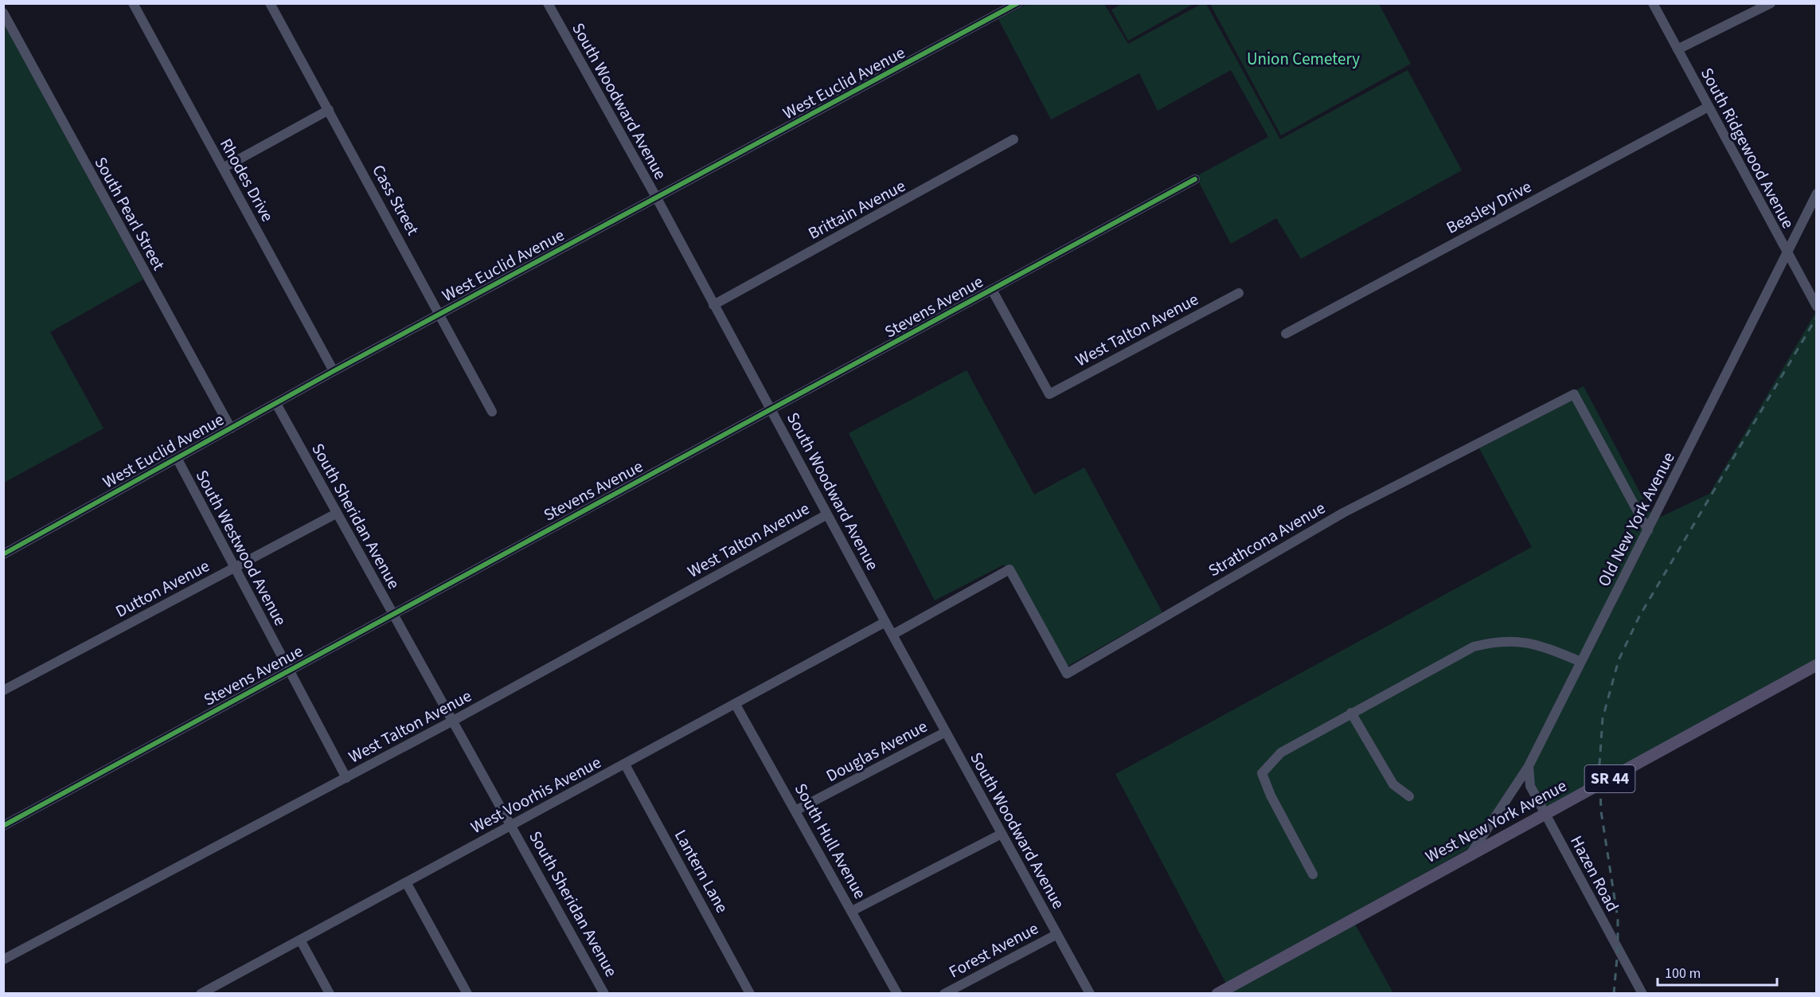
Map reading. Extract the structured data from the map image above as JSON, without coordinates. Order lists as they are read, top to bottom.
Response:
{
  "streets": {
    "main road": ["SR 44", "West New York Avenue"],
    "street": [
      "West Euclid Avenue",
      "South Woodward Avenue",
      "South Ridgewood Avenue",
      "Rhodes Drive",
      "Cass Street",
      "Beasley Drive",
      "Brittain Avenue",
      "South Pearl Street",
      "Stevens Avenue",
      "West Talton Avenue",
      "South Sheridan Avenue",
      "Old New York Avenue",
      "Strathcona Avenue",
      "South Westwood Avenue",
      "Dutton Avenue",
      "Douglas Avenue",
      "West Voorhis Avenue",
      "South Hull Avenue",
      "Lantern Lane",
      "Hazen Road",
      "Forest Avenue"
    ]
  },
  "crossings": [
    ["West Euclid Avenue", "South Woodward Avenue"],
    ["West Euclid Avenue", "Rhodes Drive"],
    ["West Euclid Avenue", "Cass Street"],
    ["West Euclid Avenue", "South Pearl Street"],
    ["West Euclid Avenue", "South Sheridan Avenue"],
    ["West Euclid Avenue", "South Westwood Avenue"],
    ["South Woodward Avenue", "Brittain Avenue"],
    ["South Woodward Avenue", "Stevens Avenue"],
    ["South Woodward Avenue", "West Talton Avenue"],
    ["South Woodward Avenue", "Strathcona Avenue"],
    ["South Woodward Avenue", "Douglas Avenue"],
    ["South Woodward Avenue", "West Voorhis Avenue"],
    ["South Woodward Avenue", "Forest Avenue"],
    ["South Ridgewood Avenue", "Beasley Drive"],
    ["South Ridgewood Avenue", "Old New York Avenue"],
    ["Stevens Avenue", "West Talton Avenue"],
    ["Stevens Avenue", "South Sheridan Avenue"],
    ["Stevens Avenue", "South Westwood Avenue"],
    ["West Talton Avenue", "South Sheridan Avenue"],
    ["West Talton Avenue", "South Westwood Avenue"],
    ["South Sheridan Avenue", "Dutton Avenue"],
    ["South Sheridan Avenue", "West Voorhis Avenue"],
    ["Old New York Avenue", "Strathcona Avenue"],
    ["Old New York Avenue", "West New York Avenue"],
    ["Old New York Avenue", "Hazen Road"],
    ["South Westwood Avenue", "Dutton Avenue"],
    ["Douglas Avenue", "South Hull Avenue"],
    ["West Voorhis Avenue", "South Hull Avenue"],
    ["West Voorhis Avenue", "Lantern Lane"],
    ["West New York Avenue", "Hazen Road"]
  ],
  "parks": ["Union Cemetery"],
  "scale_bar": "100 m"
}
